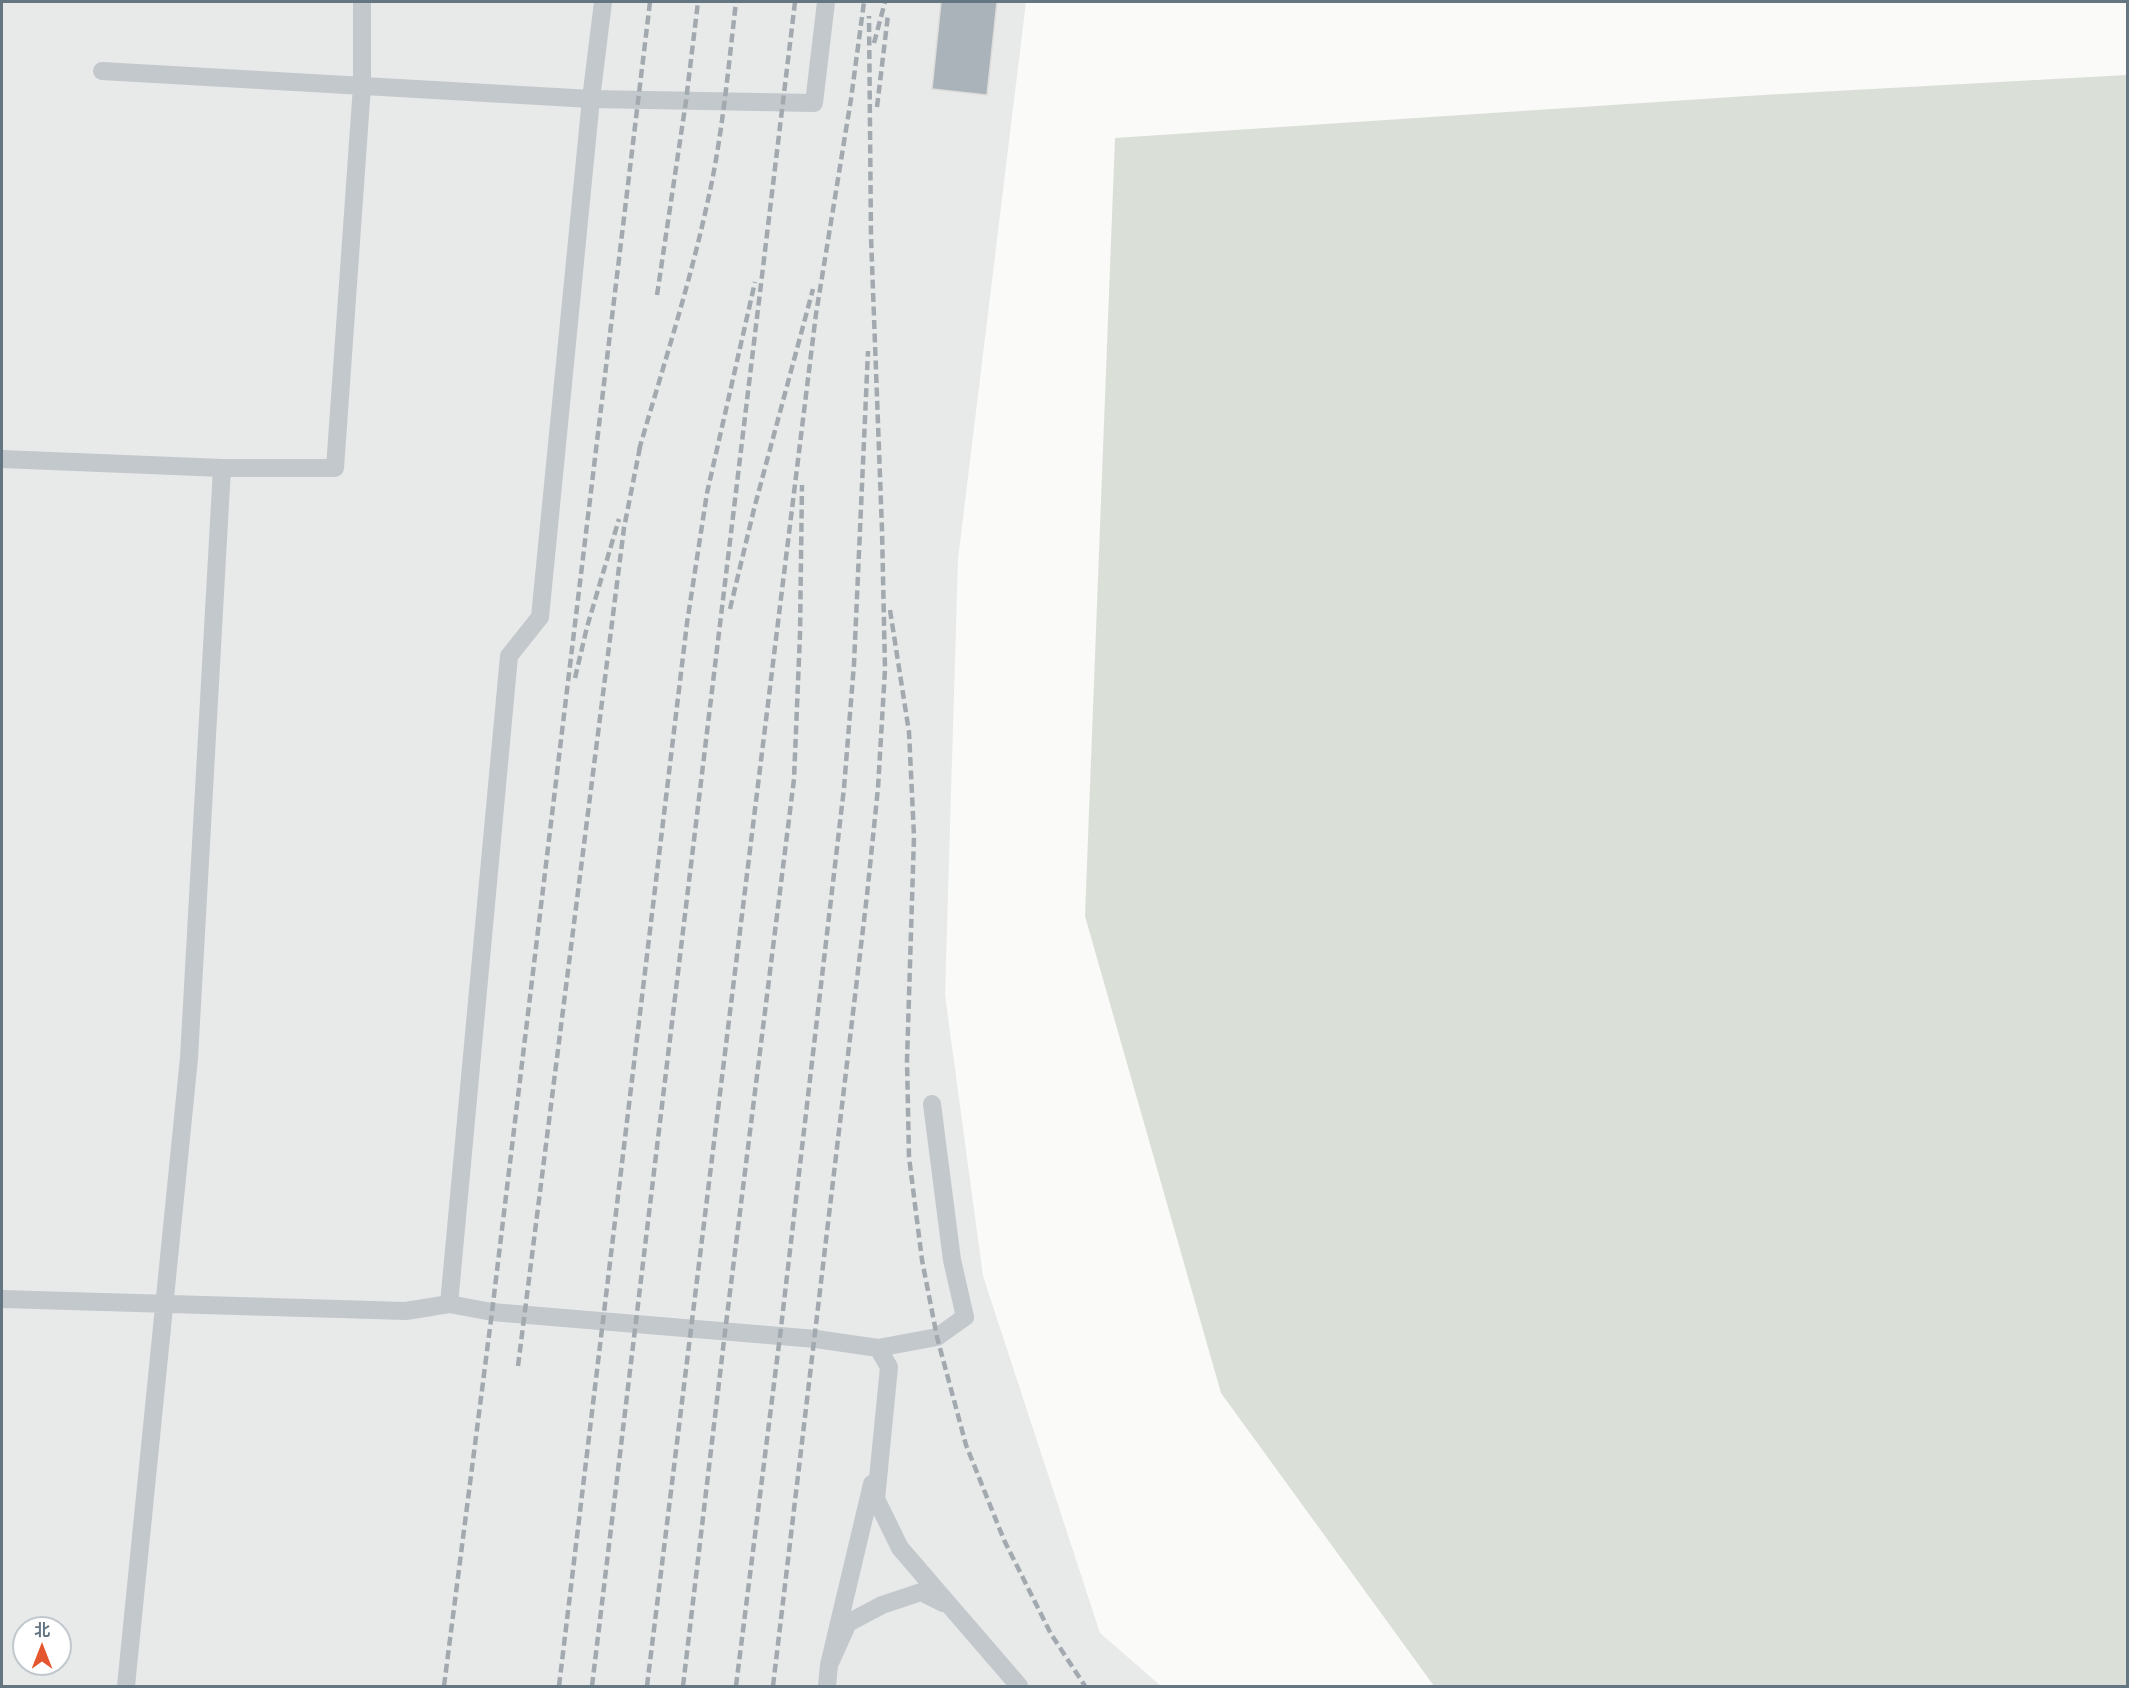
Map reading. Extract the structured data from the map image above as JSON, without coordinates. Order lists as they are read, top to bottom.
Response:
{
  "north": "top"
}
